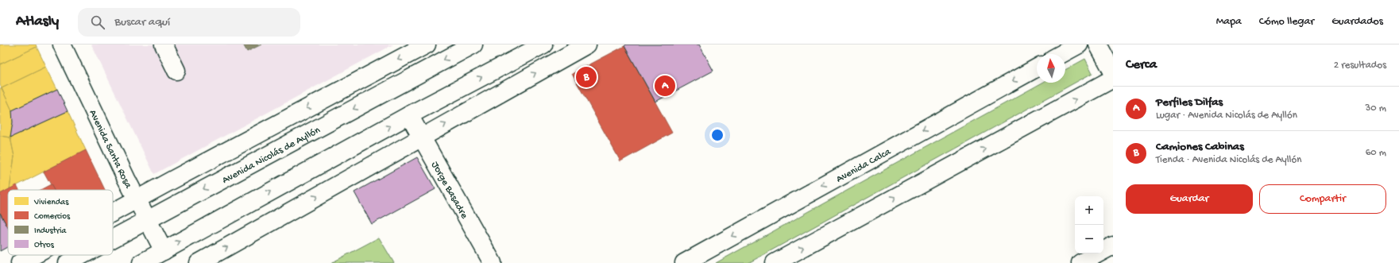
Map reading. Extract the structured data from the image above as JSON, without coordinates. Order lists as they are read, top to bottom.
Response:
{
  "streets": {
    "main road": [
      "Avenida Santa Rosa",
      "Avenida Nicolás de Ayllón",
      "Avenida Calca",
      "Jorge Basadre"
    ]
  },
  "crossings": [
    ["Avenida Santa Rosa", "Avenida Nicolás de Ayllón"]
  ],
  "legend": [
    "Viviendas",
    "Comercios",
    "Industria",
    "Otros"
  ],
  "north": "top",
  "page": {
    "header": "Atlasly",
    "search": "Buscar aquí",
    "nav": ["Mapa", "Cómo llegar", "Guardados"],
    "heading": ["Cerca", "2 resultados"],
    "pins": ["B", "A"],
    "list": [
      {
        "mark": "A",
        "name": "Perfiles Dilfas",
        "note": "Lugar · Avenida Nicolás de Ayllón",
        "value": "30 m"
      },
      {
        "mark": "B",
        "name": "Camiones Cabinas",
        "note": "Tienda · Avenida Nicolás de Ayllón",
        "value": "60 m"
      }
    ],
    "buttons": ["Guardar", "Compartir"],
    "map_buttons": ["+", "−"]
  }
}
